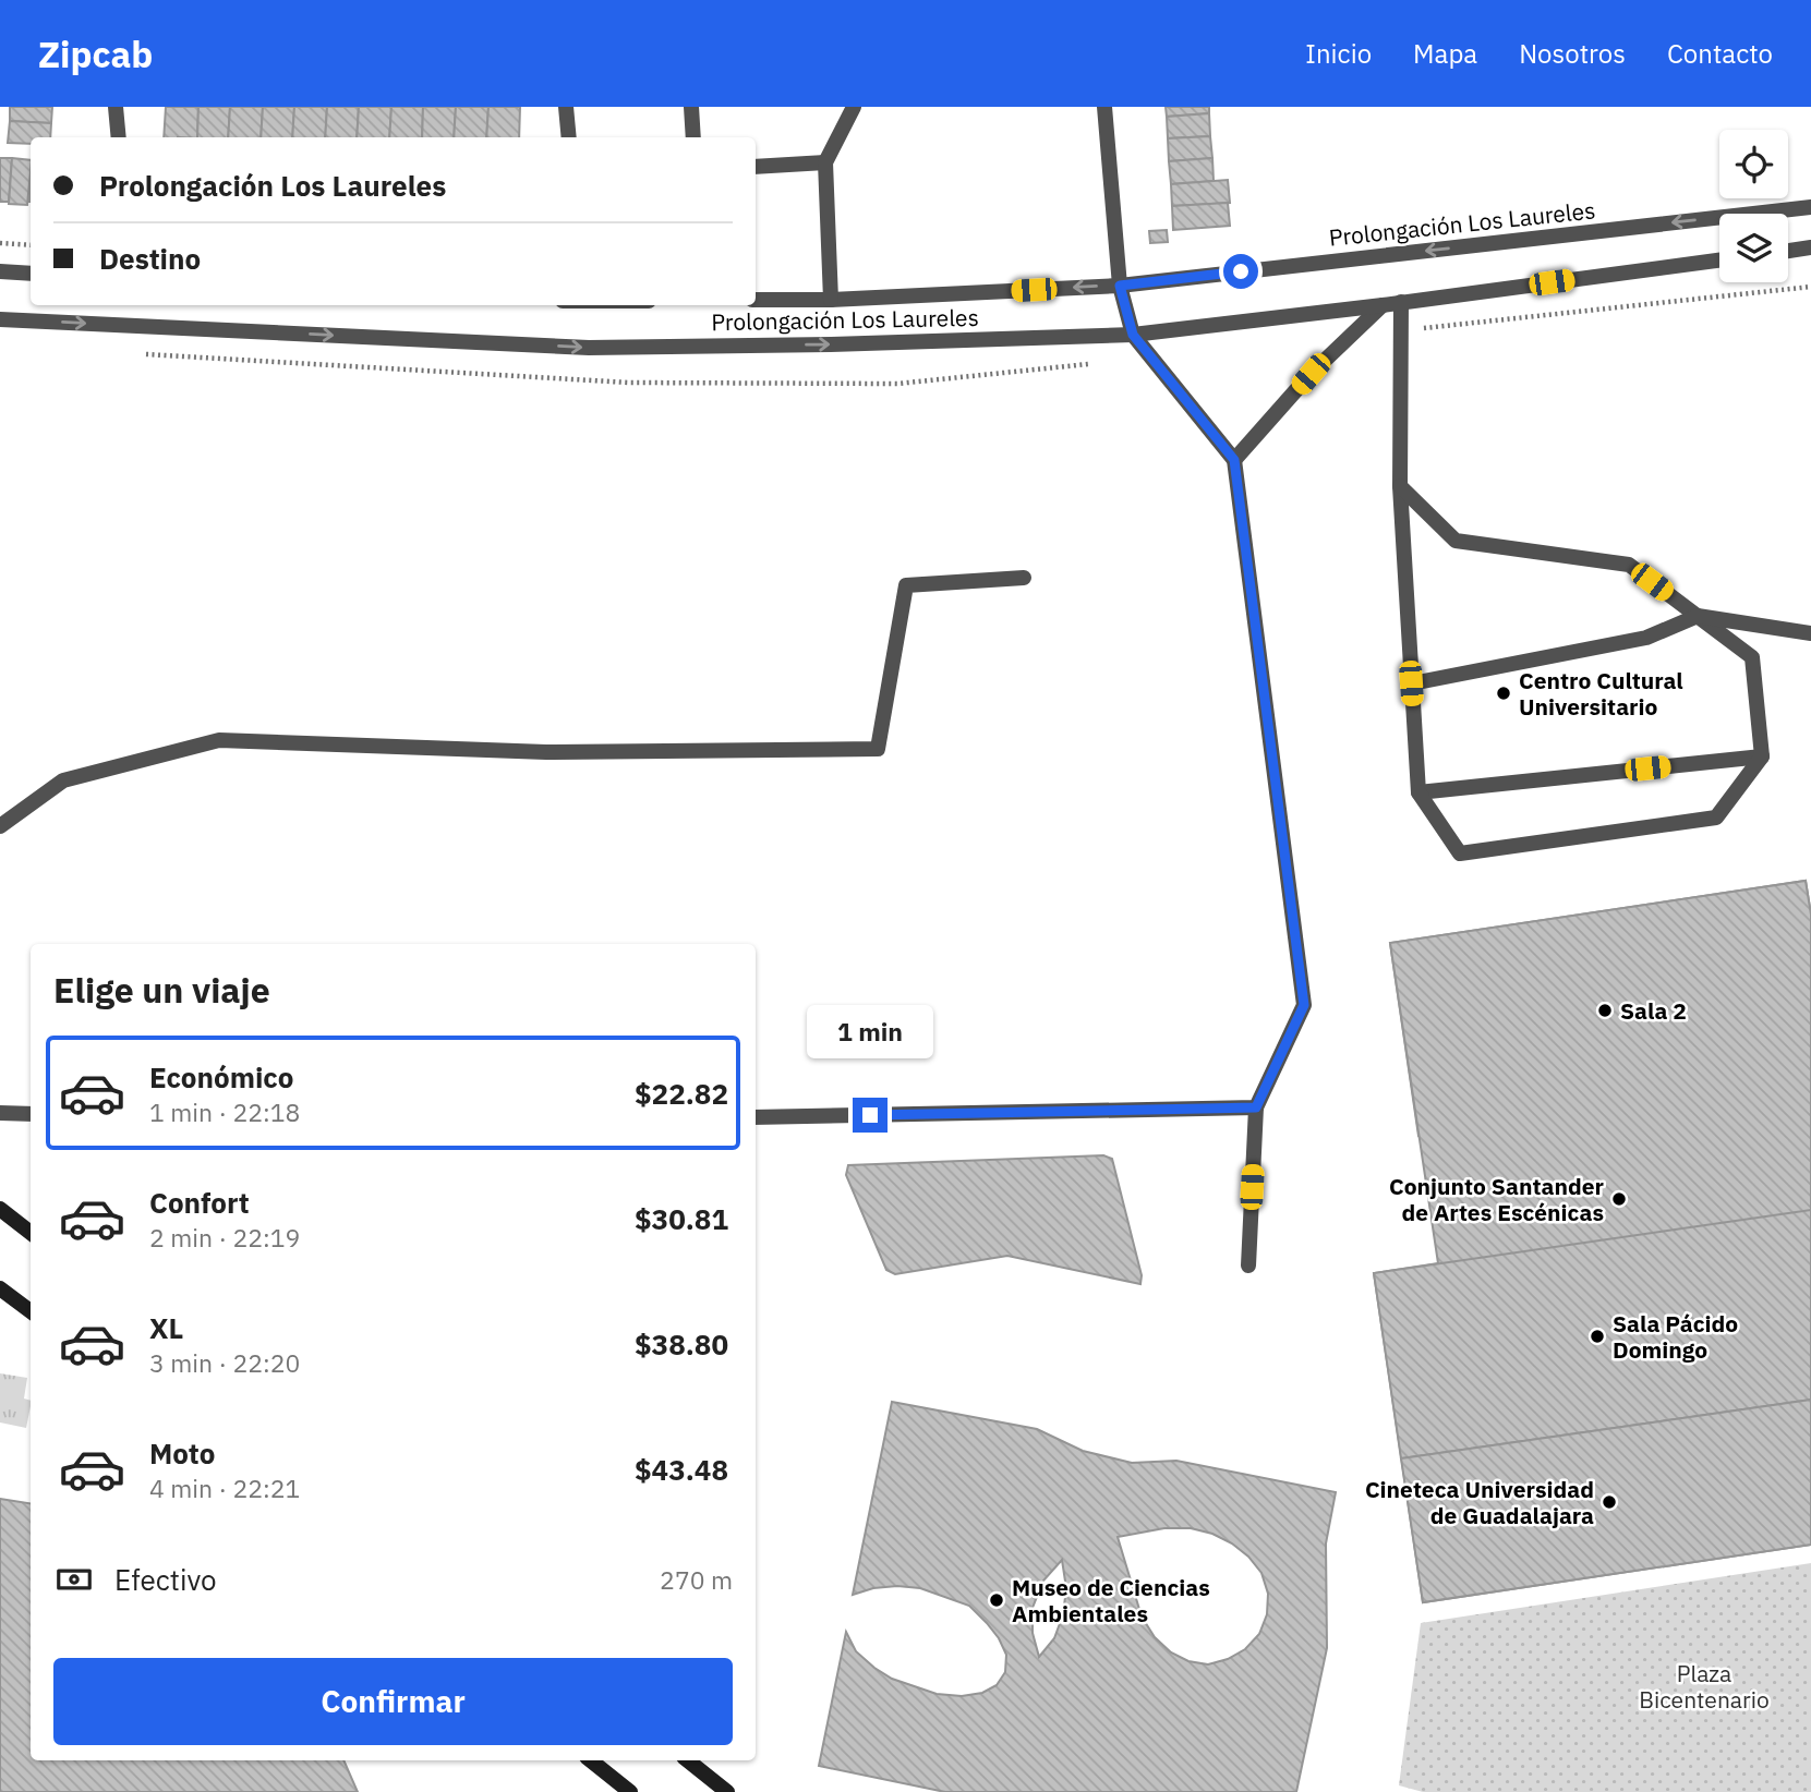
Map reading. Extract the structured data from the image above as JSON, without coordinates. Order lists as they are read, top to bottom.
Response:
{
  "streets": {
    "street": ["Prolongación Los Laureles"]
  },
  "parks": ["Plaza Bicentenario"],
  "places": [
    "Centro Cultural Universitario",
    "Sala 2",
    "Conjunto Santander de Artes Escénicas",
    "Sala Pácido Domingo",
    "Cineteca Universidad de Guadalajara",
    "Museo de Ciencias Ambientales"
  ],
  "page": {
    "header": "Zipcab",
    "nav": [
      "Inicio",
      "Mapa",
      "Nosotros",
      "Contacto"
    ],
    "banner": ["Prolongación Los Laureles", "Destino"],
    "heading": "Elige un viaje",
    "bubble": "1 min",
    "list": [
      {
        "name": "Económico",
        "note": "1 min · 22:18",
        "value": "$22.82"
      },
      {
        "name": "Confort",
        "note": "2 min · 22:19",
        "value": "$30.81"
      },
      {
        "name": "XL",
        "note": "3 min · 22:20",
        "value": "$38.80"
      },
      {
        "name": "Moto",
        "note": "4 min · 22:21",
        "value": "$43.48"
      }
    ],
    "pay": ["Efectivo", "270 m"],
    "buttons": "Confirmar"
  }
}
